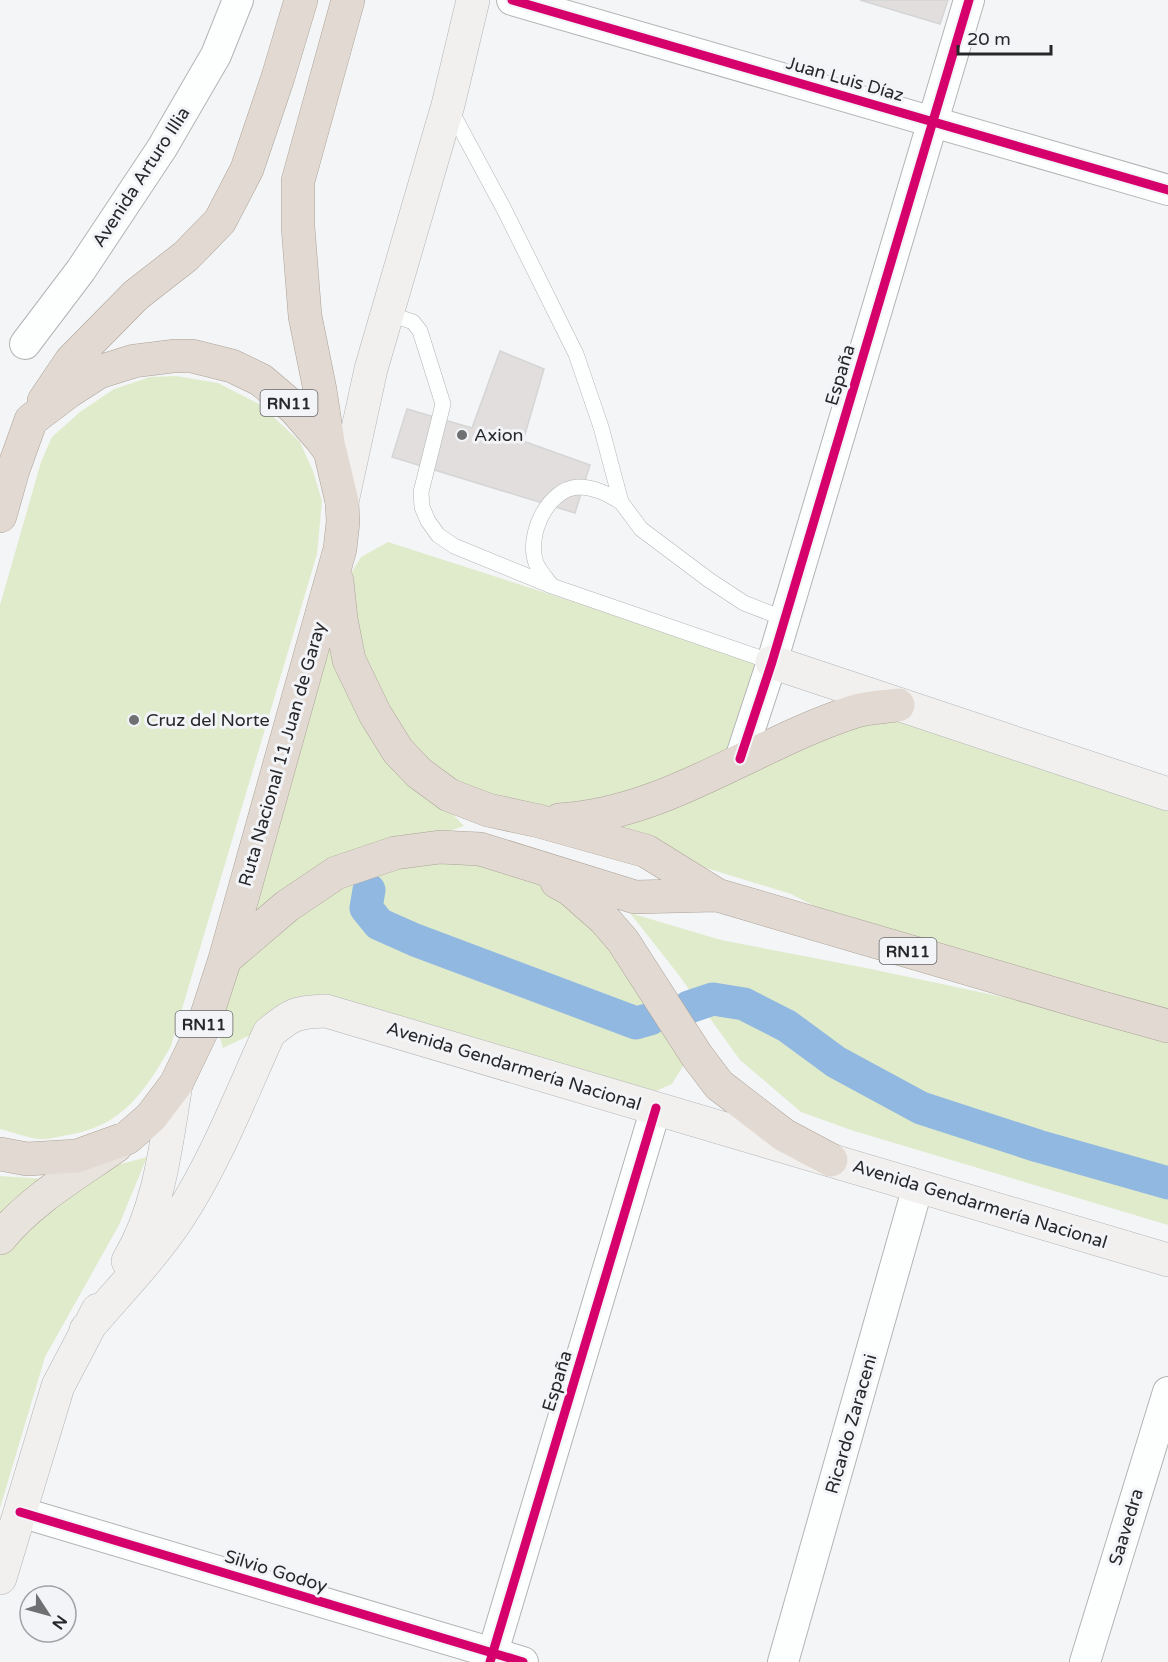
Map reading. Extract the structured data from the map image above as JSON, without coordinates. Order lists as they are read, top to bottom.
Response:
{
  "streets": {
    "highway": ["RN11", "Ruta Nacional 11 Juan de Garay"],
    "main road": ["Avenida Gendarmería Nacional"],
    "street": [
      "Juan Luis Díaz",
      "Avenida Arturo Illia",
      "España",
      "Ricardo Zaraceni",
      "Saavedra",
      "Silvio Godoy"
    ]
  },
  "crossings": [
    ["Juan Luis Díaz", "España"],
    ["España", "Avenida Gendarmería Nacional"],
    ["España", "Silvio Godoy"],
    ["Avenida Gendarmería Nacional", "Ricardo Zaraceni"]
  ],
  "places": ["Axion", "Cruz del Norte"],
  "scale_bar": "20 m",
  "north": "bottom right"
}
